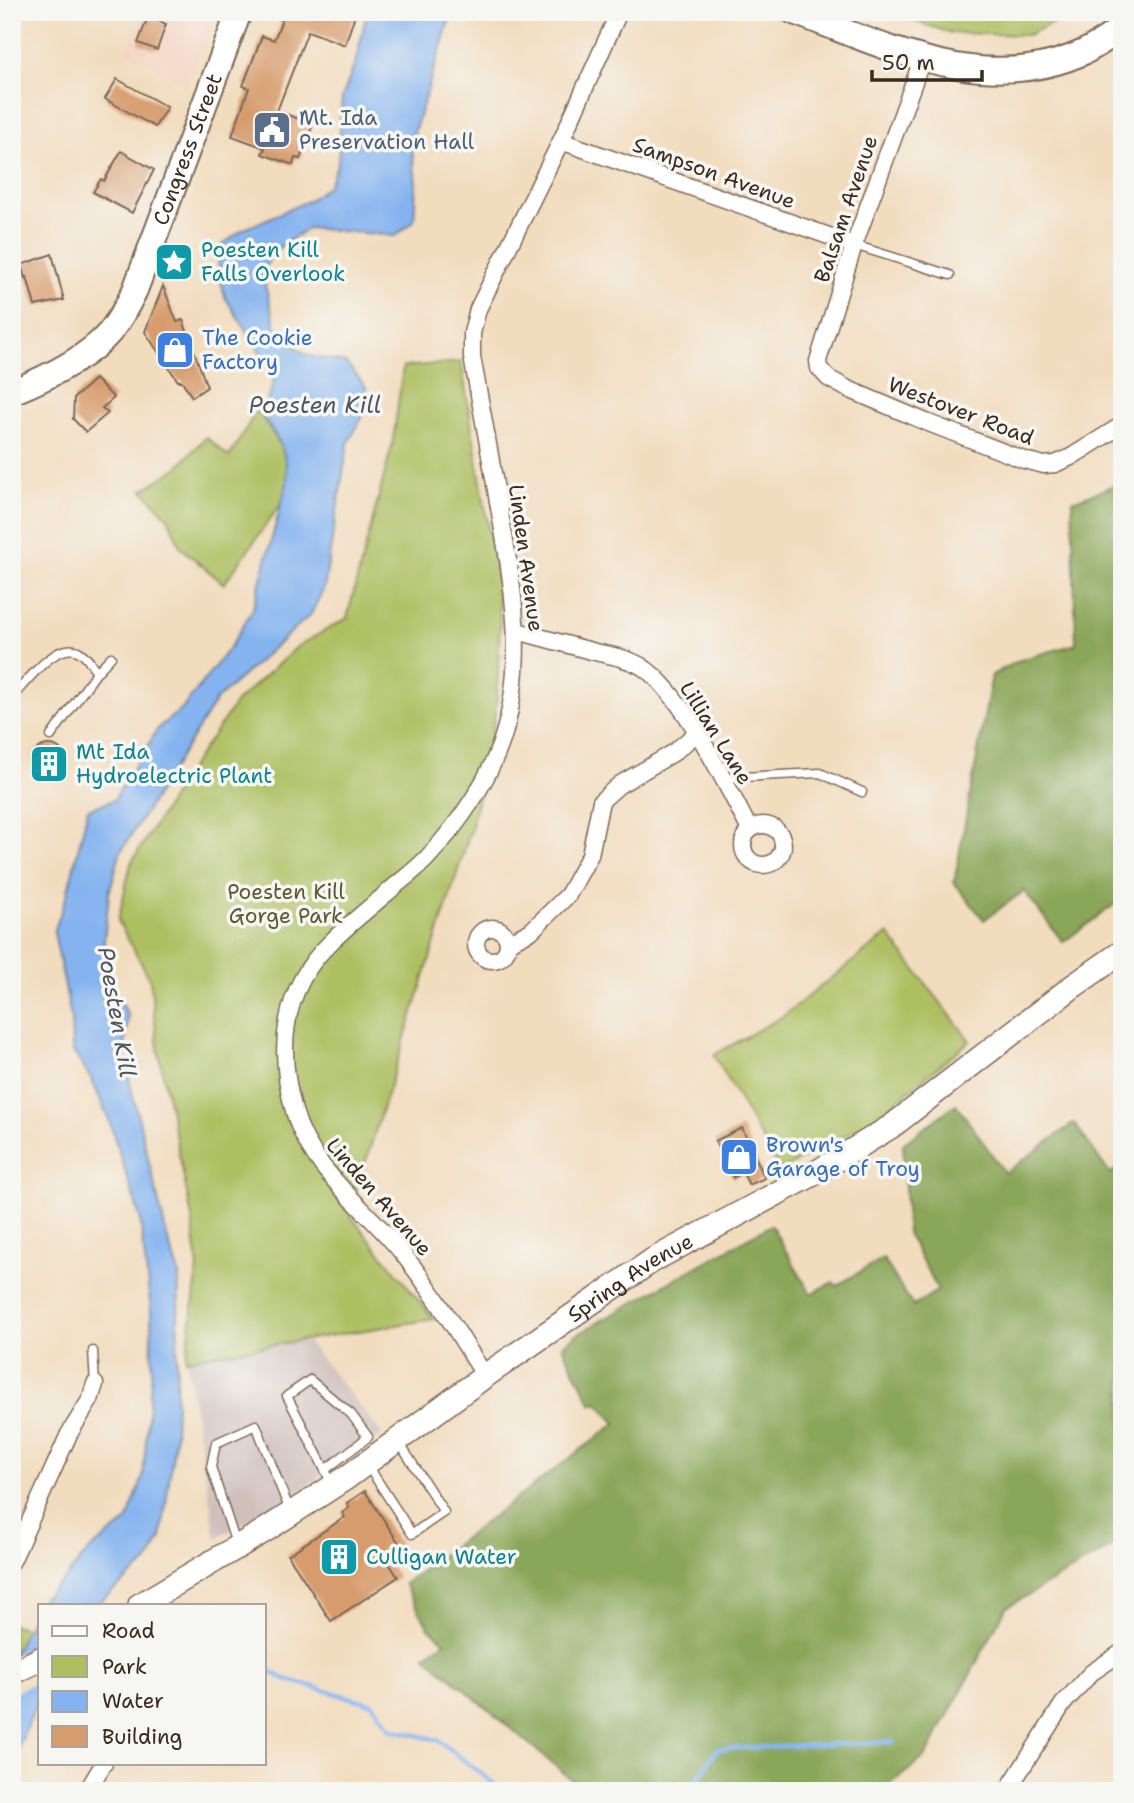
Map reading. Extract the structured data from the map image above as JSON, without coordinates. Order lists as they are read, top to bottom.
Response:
{
  "streets": {
    "main road": ["Congress Street"],
    "street": [
      "Sampson Avenue",
      "Balsam Avenue",
      "Westover Road",
      "Linden Avenue",
      "Lillian Lane",
      "Spring Avenue"
    ]
  },
  "crossings": [
    ["Sampson Avenue", "Balsam Avenue"],
    ["Sampson Avenue", "Linden Avenue"],
    ["Balsam Avenue", "Westover Road"],
    ["Linden Avenue", "Lillian Lane"],
    ["Linden Avenue", "Spring Avenue"]
  ],
  "water": ["Poesten Kill"],
  "parks": ["Poesten Kill Gorge Park"],
  "places": {
    "public building": ["Mt. Ida Preservation Hall"],
    "place": ["Poesten Kill Falls Overlook"],
    "shop": ["The Cookie Factory", "Brown's Garage of Troy"],
    "building": ["Mt Ida Hydroelectric Plant", "Culligan Water"]
  },
  "legend": [
    "Road",
    "Park",
    "Water",
    "Building"
  ],
  "scale_bar": "50 m"
}
